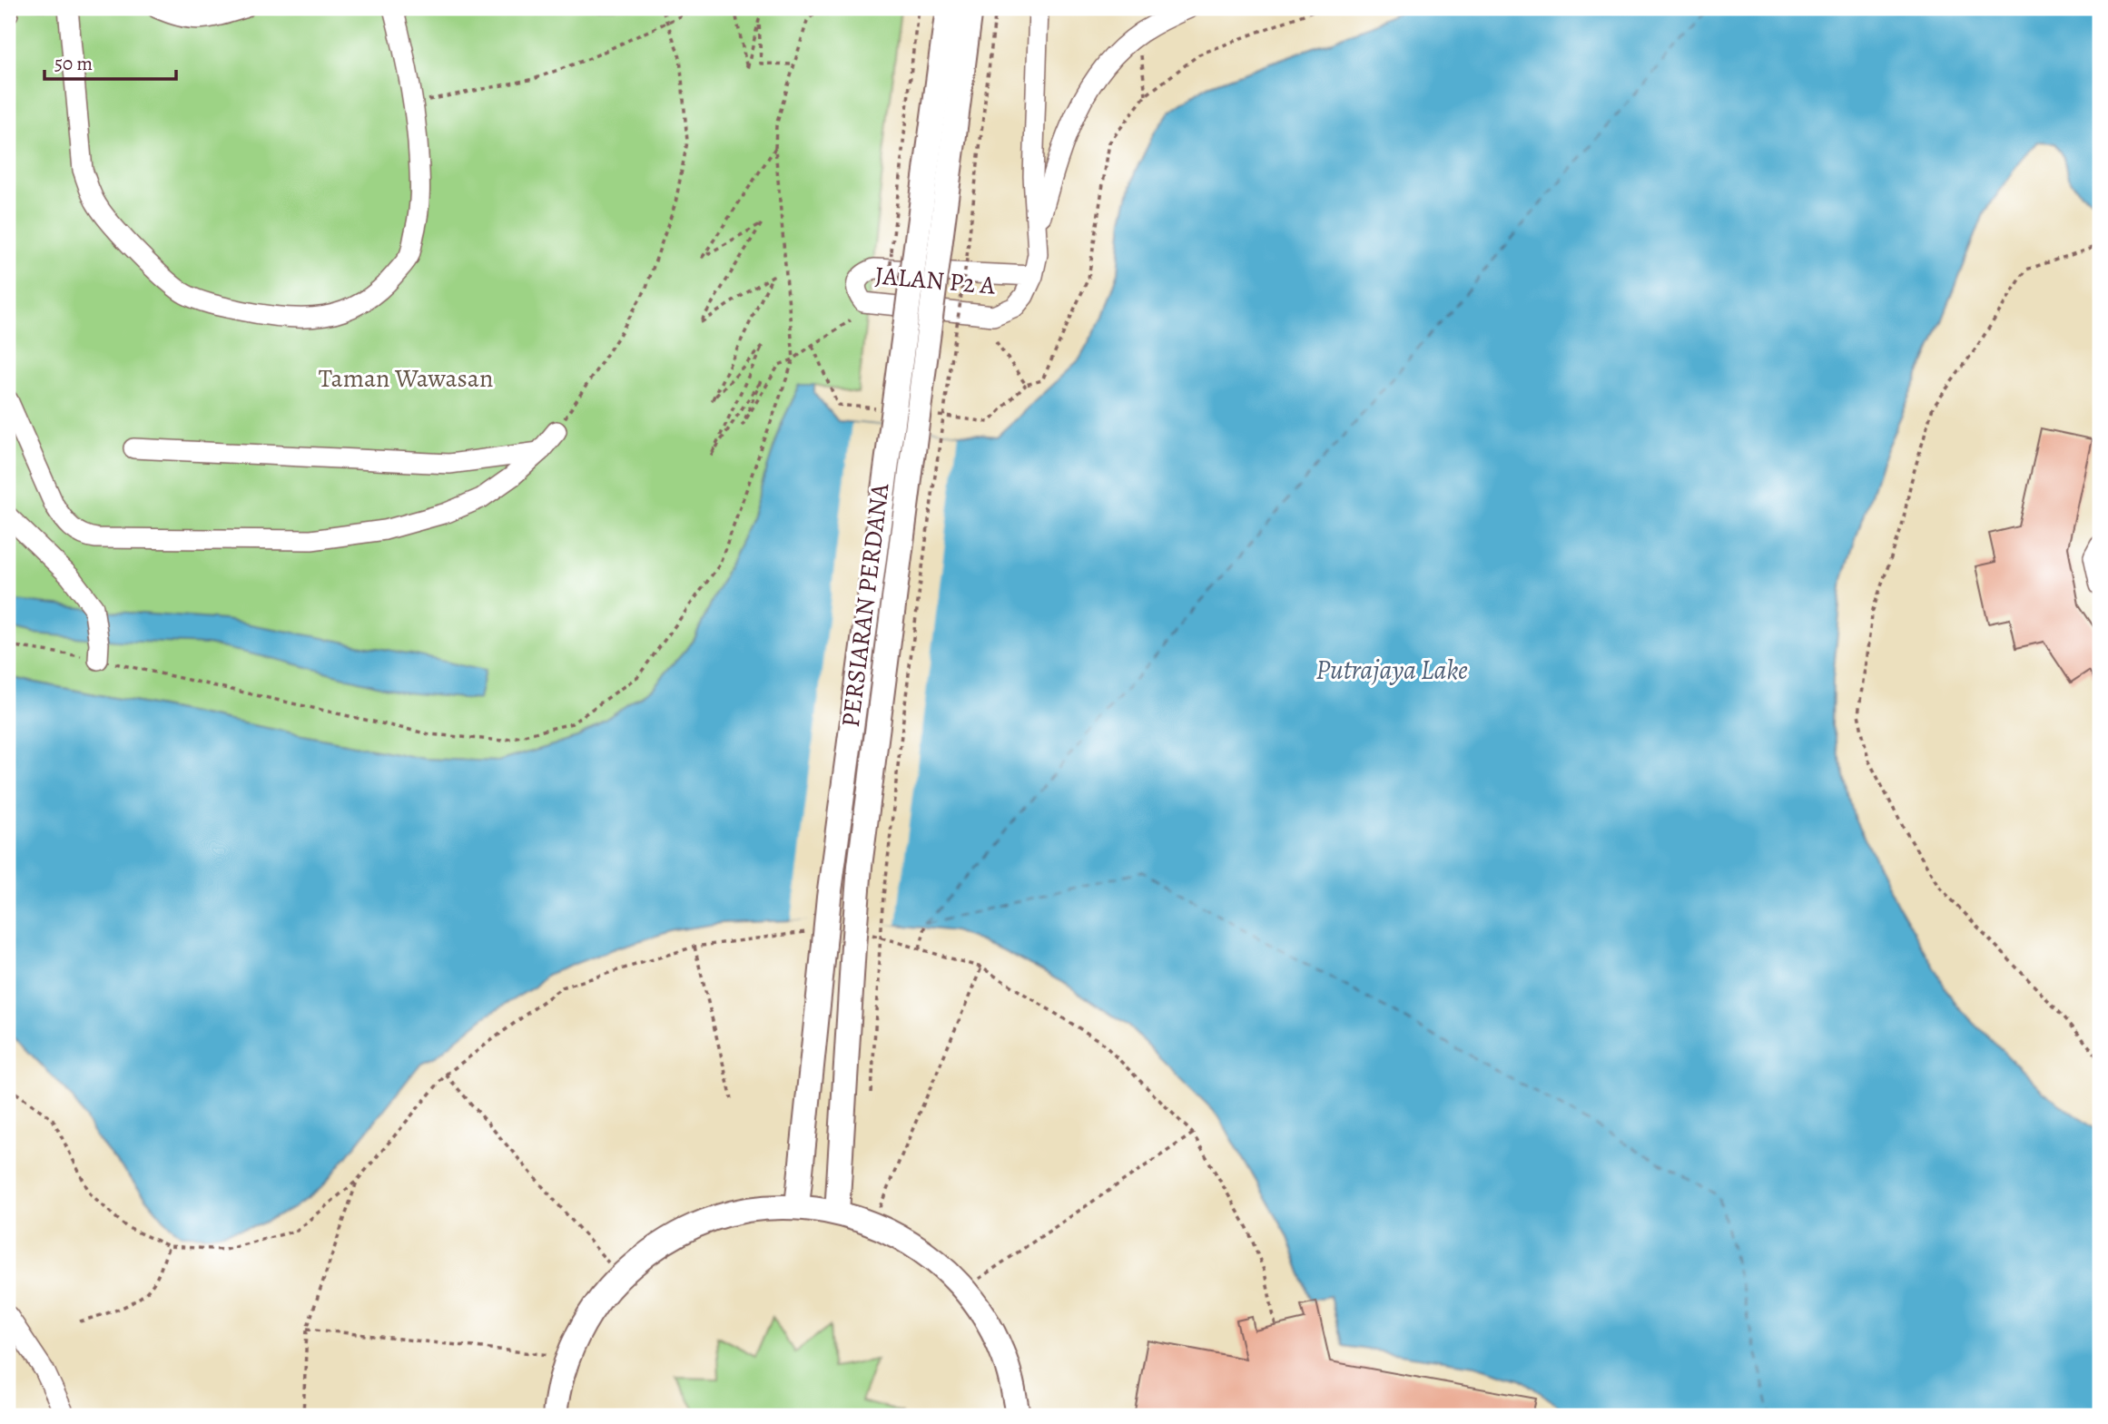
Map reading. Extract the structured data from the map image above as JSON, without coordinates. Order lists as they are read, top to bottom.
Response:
{
  "streets": {
    "main road": ["PERSIARAN PERDANA"],
    "street": ["JALAN P2 A"]
  },
  "water": ["Putrajaya Lake"],
  "parks": ["Taman Wawasan"],
  "scale_bar": "50 m"
}
